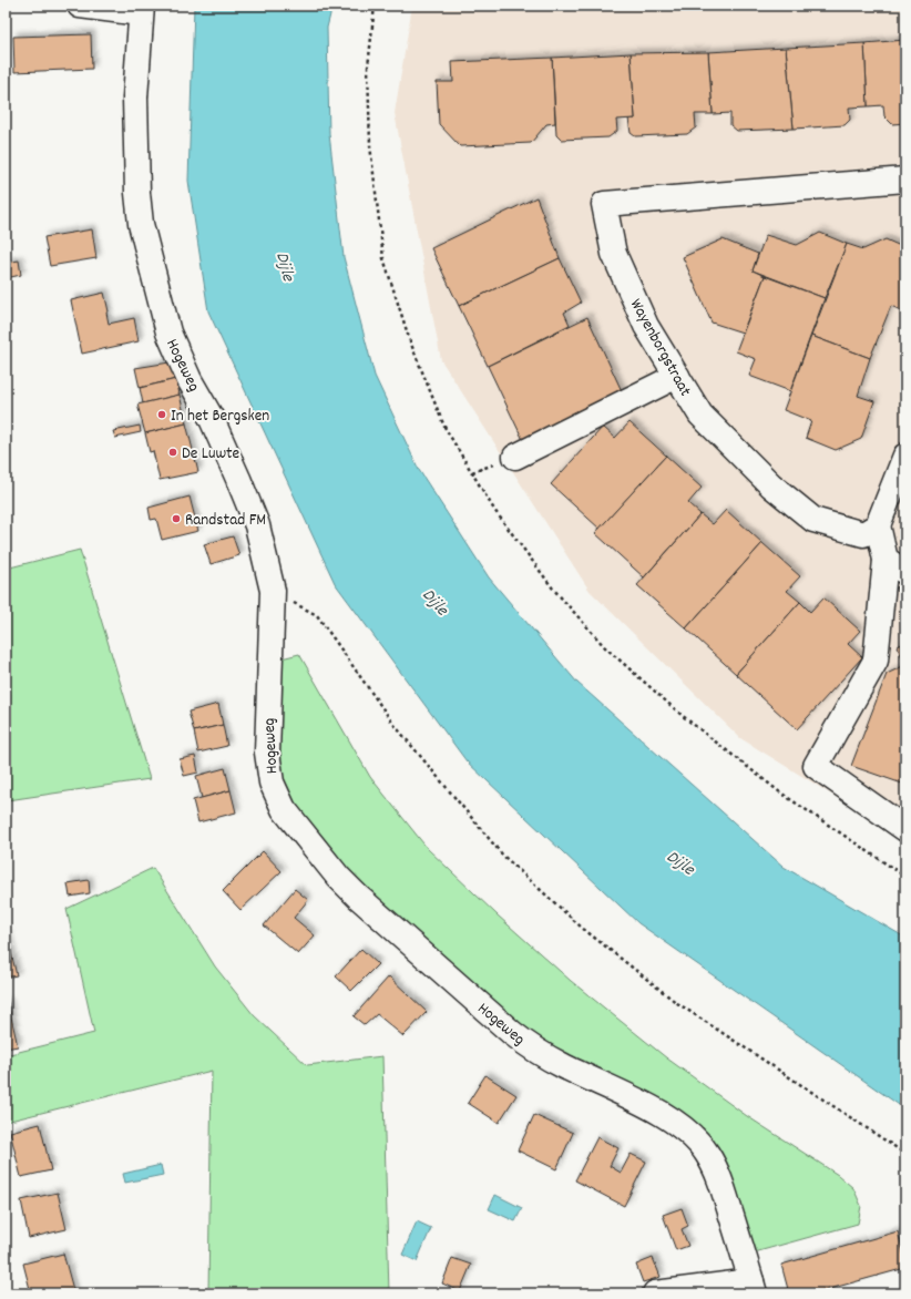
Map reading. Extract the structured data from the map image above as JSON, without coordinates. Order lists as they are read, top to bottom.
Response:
{
  "streets": {
    "street": ["Wayenborgstraat", "Hogeweg"]
  },
  "water": ["Dijle"],
  "places": ["In het Bergsken", "De Luwte", "Randstad FM"]
}
